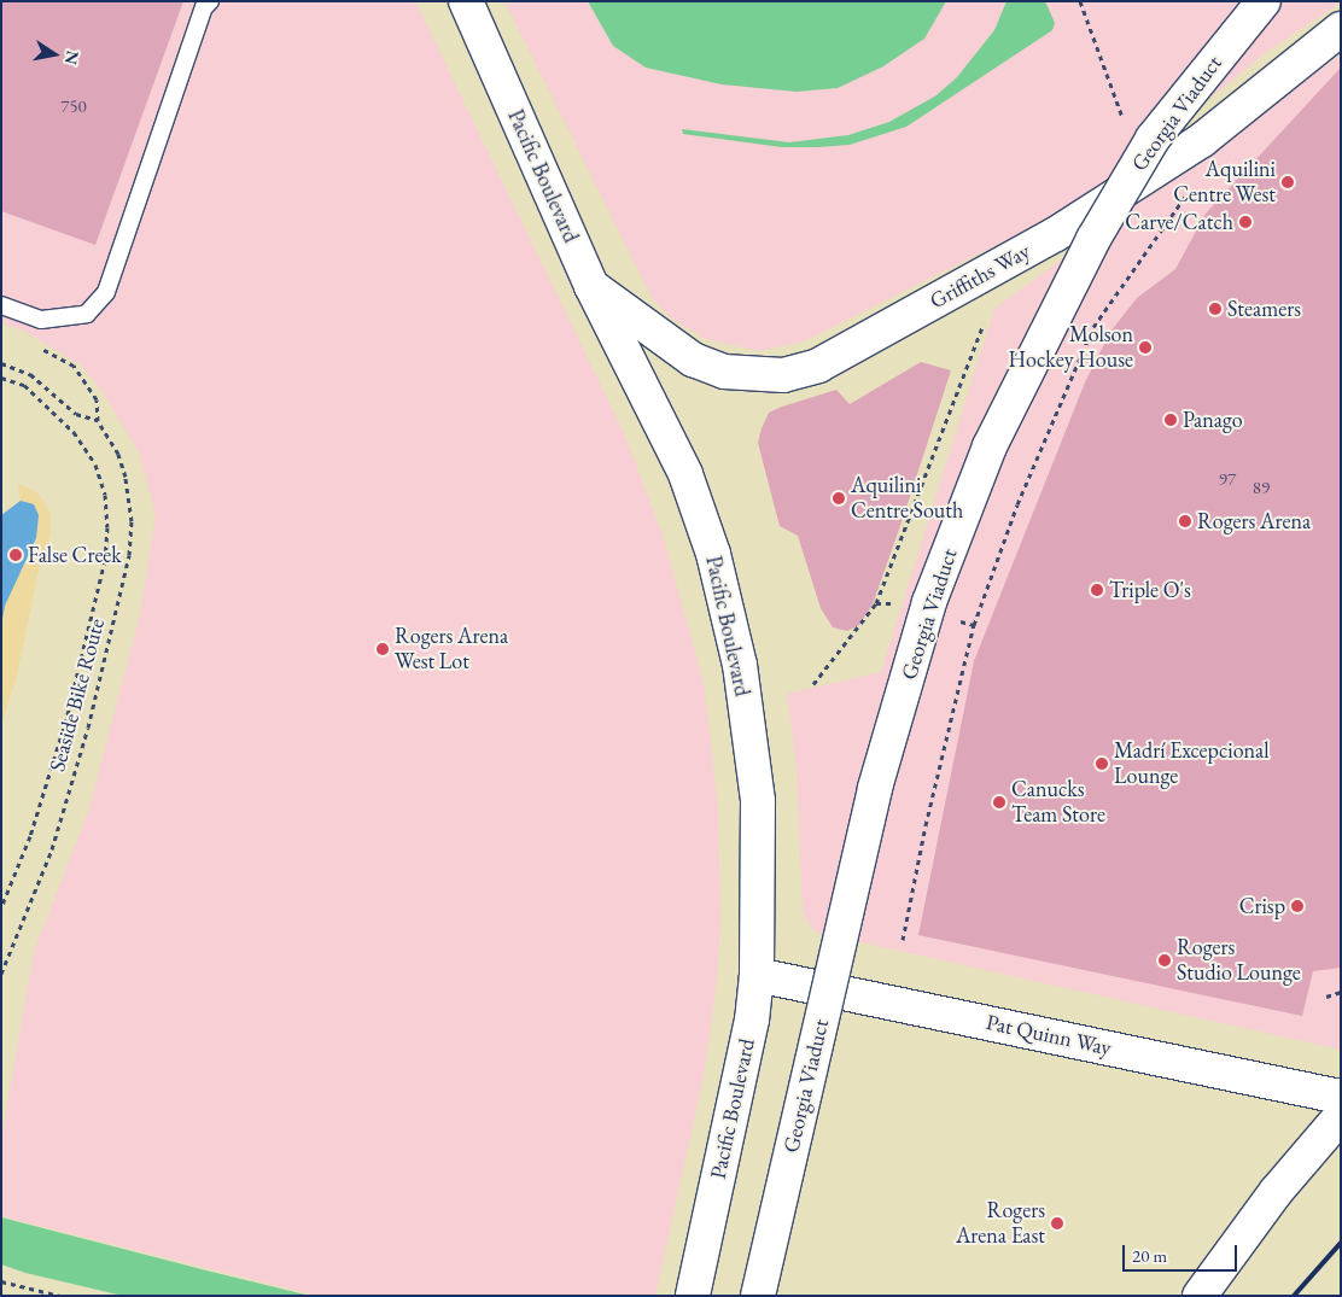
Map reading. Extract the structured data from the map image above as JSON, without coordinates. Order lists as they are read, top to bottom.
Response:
{
  "streets": {
    "main road": [
      "Georgia Viaduct",
      "Pacific Boulevard",
      "Griffiths Way",
      "Pat Quinn Way"
    ],
    "path": ["Seaside Bike Route"]
  },
  "crossings": [
    ["Pacific Boulevard", "Griffiths Way"],
    ["Pacific Boulevard", "Pat Quinn Way"]
  ],
  "places": [
    "Aquilini Centre West",
    "Carve/Catch",
    "Steamers",
    "Molson Hockey House",
    "Panago",
    "Aquilini Centre South",
    "Rogers Arena",
    "False Creek",
    "Triple O's",
    "Rogers Arena West Lot",
    "Madrí Excepcional Lounge",
    "Canucks Team Store",
    "Crisp",
    "Rogers Studio Lounge",
    "Rogers Arena East"
  ],
  "house_numbers": ["750", "97", "89"],
  "scale_bar": "20 m",
  "north": "right"
}
